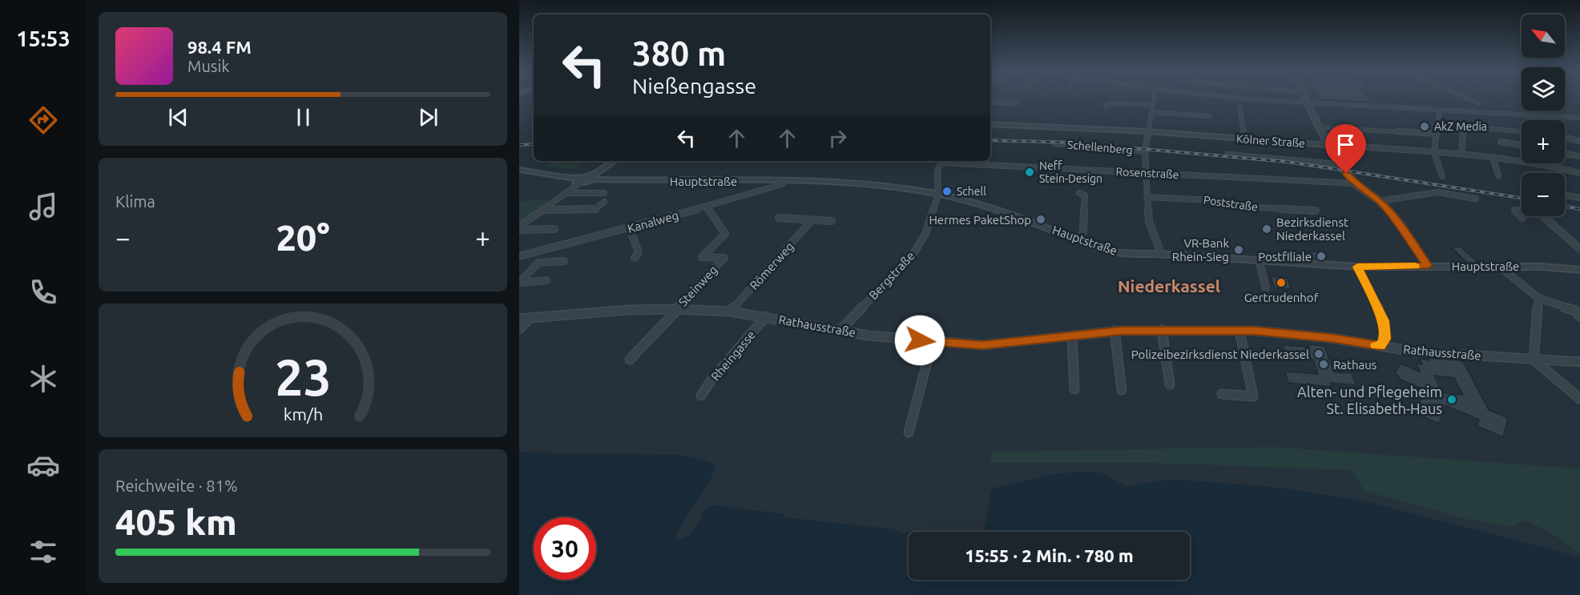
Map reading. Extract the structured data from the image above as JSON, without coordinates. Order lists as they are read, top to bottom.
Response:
{
  "streets": {
    "street": [
      "Kölner Straße",
      "Schellenberg",
      "Rosenstraße",
      "Hauptstraße",
      "Poststraße",
      "Kanalweg",
      "Römerweg",
      "Bergstraße",
      "Steinweg",
      "Rathausstraße",
      "Rheingasse"
    ]
  },
  "crossings": [
    ["Kölner Straße", "Schellenberg"],
    ["Schellenberg", "Rosenstraße"],
    ["Schellenberg", "Hauptstraße"],
    ["Schellenberg", "Poststraße"],
    ["Hauptstraße", "Kanalweg"],
    ["Hauptstraße", "Bergstraße"],
    ["Kanalweg", "Steinweg"],
    ["Römerweg", "Rathausstraße"],
    ["Bergstraße", "Rathausstraße"],
    ["Steinweg", "Rathausstraße"],
    ["Rathausstraße", "Rheingasse"]
  ],
  "districts": ["Niederkassel"],
  "places": [
    "AkZ Media",
    "Neff Stein-Design",
    "Schell",
    "Hermes PaketShop",
    "Bezirksdienst Niederkassel",
    "VR-Bank Rhein-Sieg",
    "Postfiliale",
    "Gertrudenhof",
    "Polizeibezirksdienst Niederkassel",
    "Rathaus",
    "Alten- und Pflegeheim St. Elisabeth-Haus"
  ],
  "north": "top left",
  "page": {
    "tabs": "15:53",
    "map_buttons": ["+", "−"],
    "turn": ["380 m", "Nießengasse"],
    "song": ["98.4 FM", "Musik"],
    "tile": [
      "Klima",
      ["Reichweite · 81%", "405 km"]
    ],
    "heat": ["−", "20°", "+"],
    "limit": "30",
    "trip": "15:55 · 2 Min. · 780 m",
    "gauge": ["23", "km/h"]
  }
}
